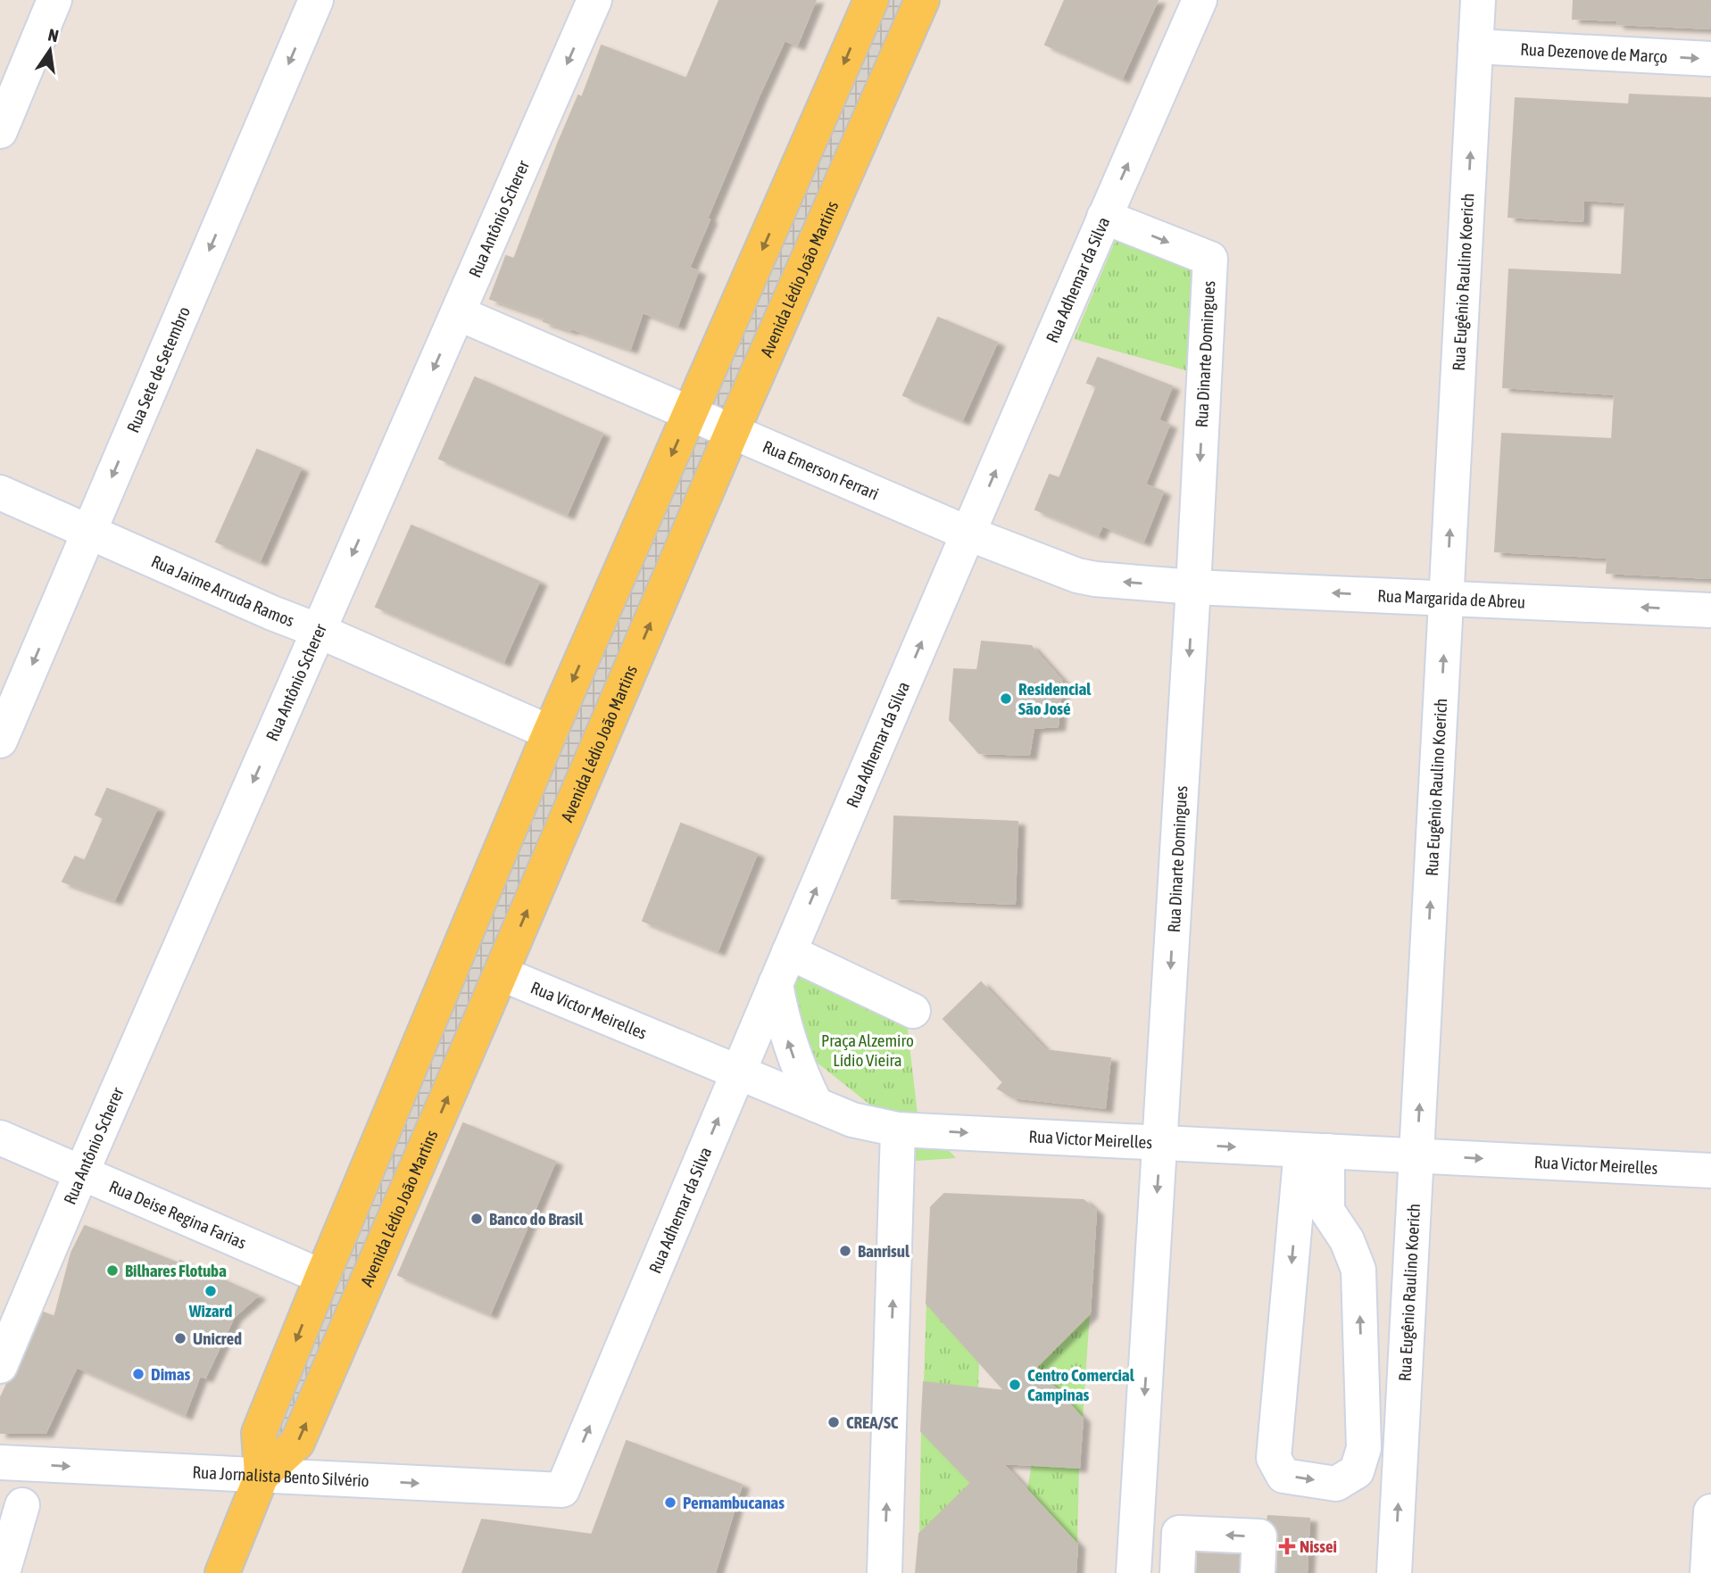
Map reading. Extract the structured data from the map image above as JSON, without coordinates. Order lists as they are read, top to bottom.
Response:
{
  "streets": {
    "main road": ["Avenida Lédio João Martins"],
    "street": [
      "Rua Dezenove de Março",
      "Rua Antônio Scherer",
      "Rua Adhemar da Silva",
      "Rua Eugênio Raulino Koerich",
      "Rua Dinarte Domingues",
      "Rua Sete de Setembro",
      "Rua Emerson Ferrari",
      "Rua Jaime Arruda Ramos",
      "Rua Margarida de Abreu",
      "Rua Victor Meirelles",
      "Rua Deise Regina Farias",
      "Rua Jornalista Bento Silvério"
    ]
  },
  "crossings": [
    ["Rua Dezenove de Março", "Rua Eugênio Raulino Koerich"],
    ["Rua Antônio Scherer", "Rua Emerson Ferrari"],
    ["Rua Antônio Scherer", "Rua Jaime Arruda Ramos"],
    ["Rua Antônio Scherer", "Rua Deise Regina Farias"],
    ["Avenida Lédio João Martins", "Rua Emerson Ferrari"],
    ["Avenida Lédio João Martins", "Rua Jaime Arruda Ramos"],
    ["Avenida Lédio João Martins", "Rua Victor Meirelles"],
    ["Avenida Lédio João Martins", "Rua Deise Regina Farias"],
    ["Avenida Lédio João Martins", "Rua Jornalista Bento Silvério"],
    ["Rua Adhemar da Silva", "Rua Dinarte Domingues"],
    ["Rua Adhemar da Silva", "Rua Emerson Ferrari"],
    ["Rua Adhemar da Silva", "Rua Victor Meirelles"],
    ["Rua Adhemar da Silva", "Rua Jornalista Bento Silvério"],
    ["Rua Eugênio Raulino Koerich", "Rua Margarida de Abreu"],
    ["Rua Eugênio Raulino Koerich", "Rua Victor Meirelles"],
    ["Rua Dinarte Domingues", "Rua Emerson Ferrari"],
    ["Rua Dinarte Domingues", "Rua Margarida de Abreu"],
    ["Rua Dinarte Domingues", "Rua Victor Meirelles"],
    ["Rua Sete de Setembro", "Rua Jaime Arruda Ramos"],
    ["Rua Emerson Ferrari", "Rua Margarida de Abreu"]
  ],
  "one_way": [
    "Rua Dezenove de Março",
    "Rua Antônio Scherer",
    "Rua Adhemar da Silva",
    "Rua Eugênio Raulino Koerich",
    "Rua Sete de Setembro",
    "Rua Margarida de Abreu",
    "Rua Victor Meirelles",
    "Rua Jornalista Bento Silvério"
  ],
  "parks": ["Praça Alzemiro Lídio Vieira"],
  "places": {
    "other": [
      "Residencial São José",
      "Banco do Brasil",
      "Banrisul",
      "Bilhares Flotuba",
      "Wizard",
      "Unicred",
      "Dimas",
      "Centro Comercial Campinas",
      "CREA/SC",
      "Pernambucanas"
    ],
    "health": ["Nissei"]
  },
  "north": "top"
}
